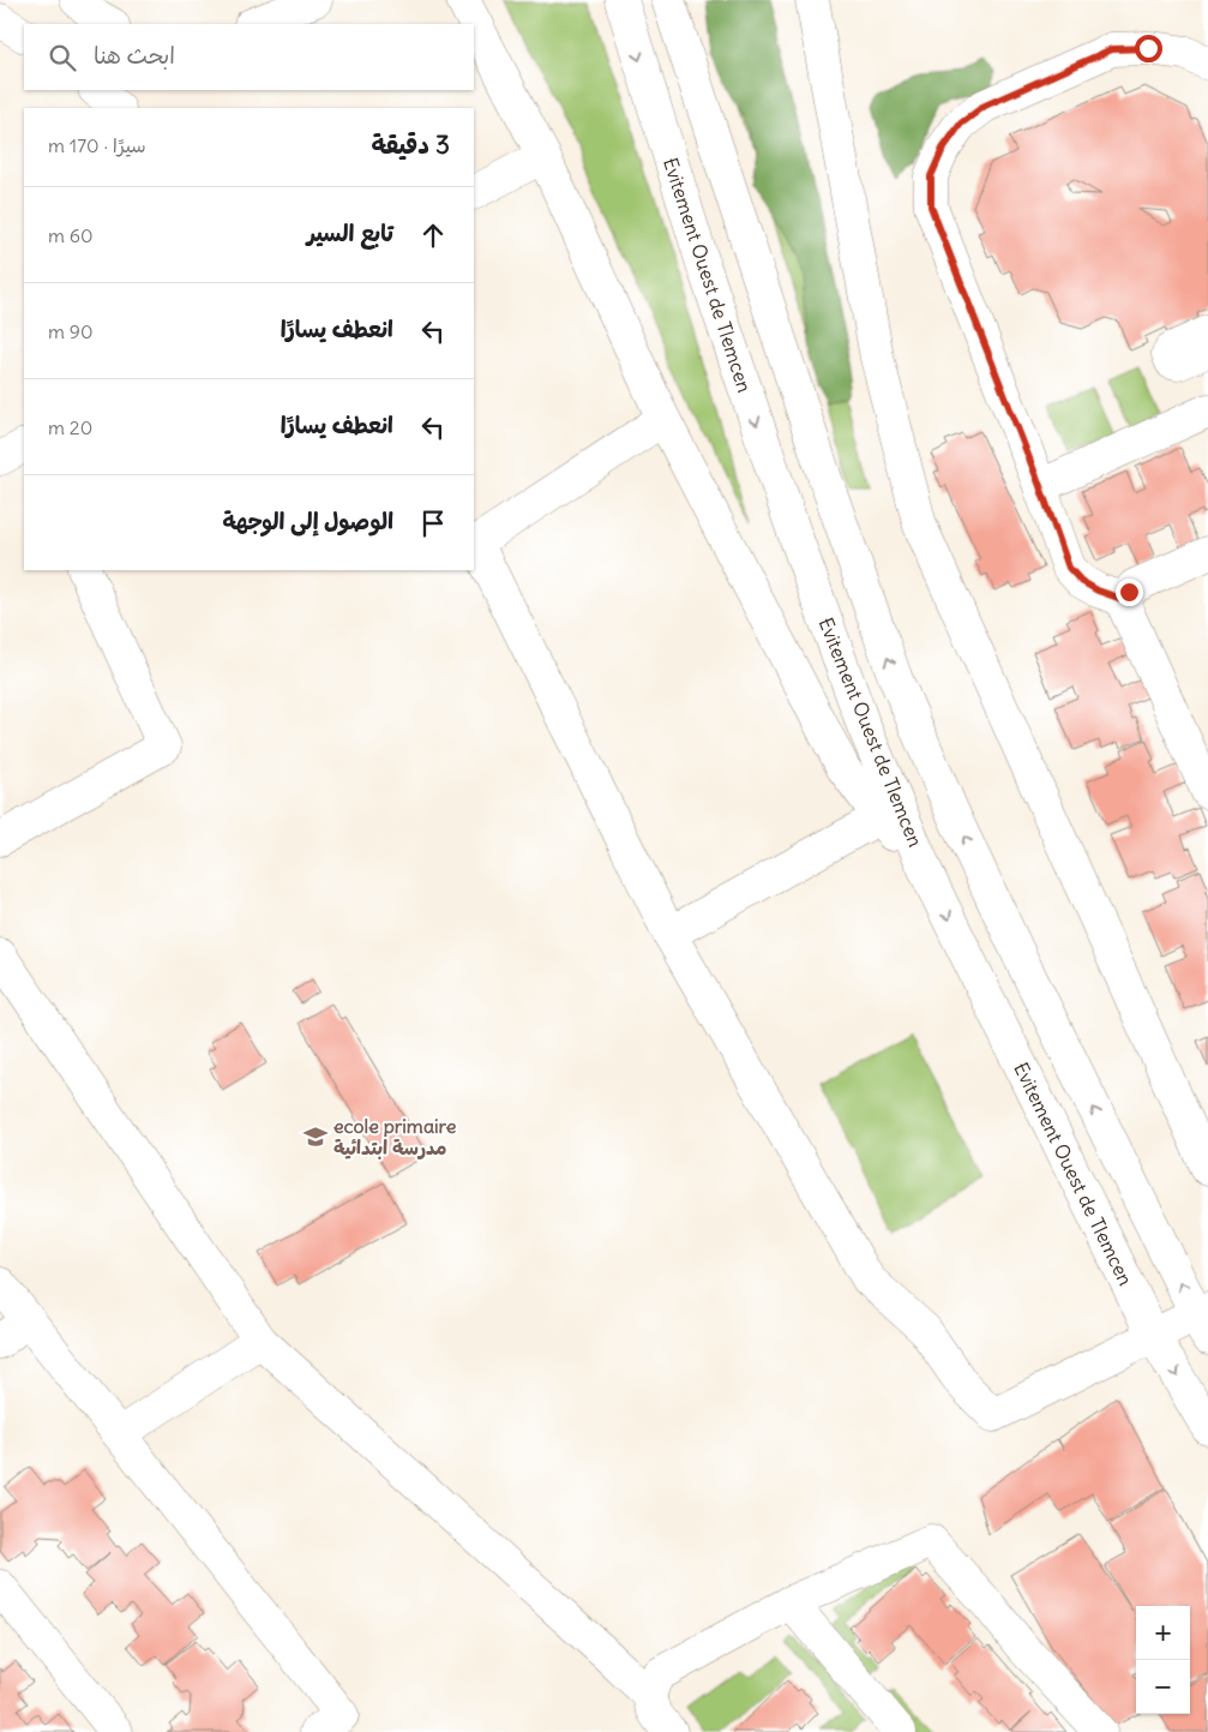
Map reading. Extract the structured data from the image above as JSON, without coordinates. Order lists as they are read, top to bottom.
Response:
{
  "streets": {
    "main road": ["Evitement Ouest de Tlemcen"]
  },
  "places": {
    "school or university": ["ecole primaire مدرسة ابتدائية"]
  },
  "page": {
    "search": "ابحث هنا",
    "heading": ["3 دقيقة", "سيرًا · 170 m"],
    "list": [
      ["تابع السير", "60 m"],
      ["انعطف يسارًا", "90 m"],
      ["انعطف يسارًا", "20 m"],
      "الوصول إلى الوجهة"
    ],
    "map_buttons": ["+", "−"]
  }
}
